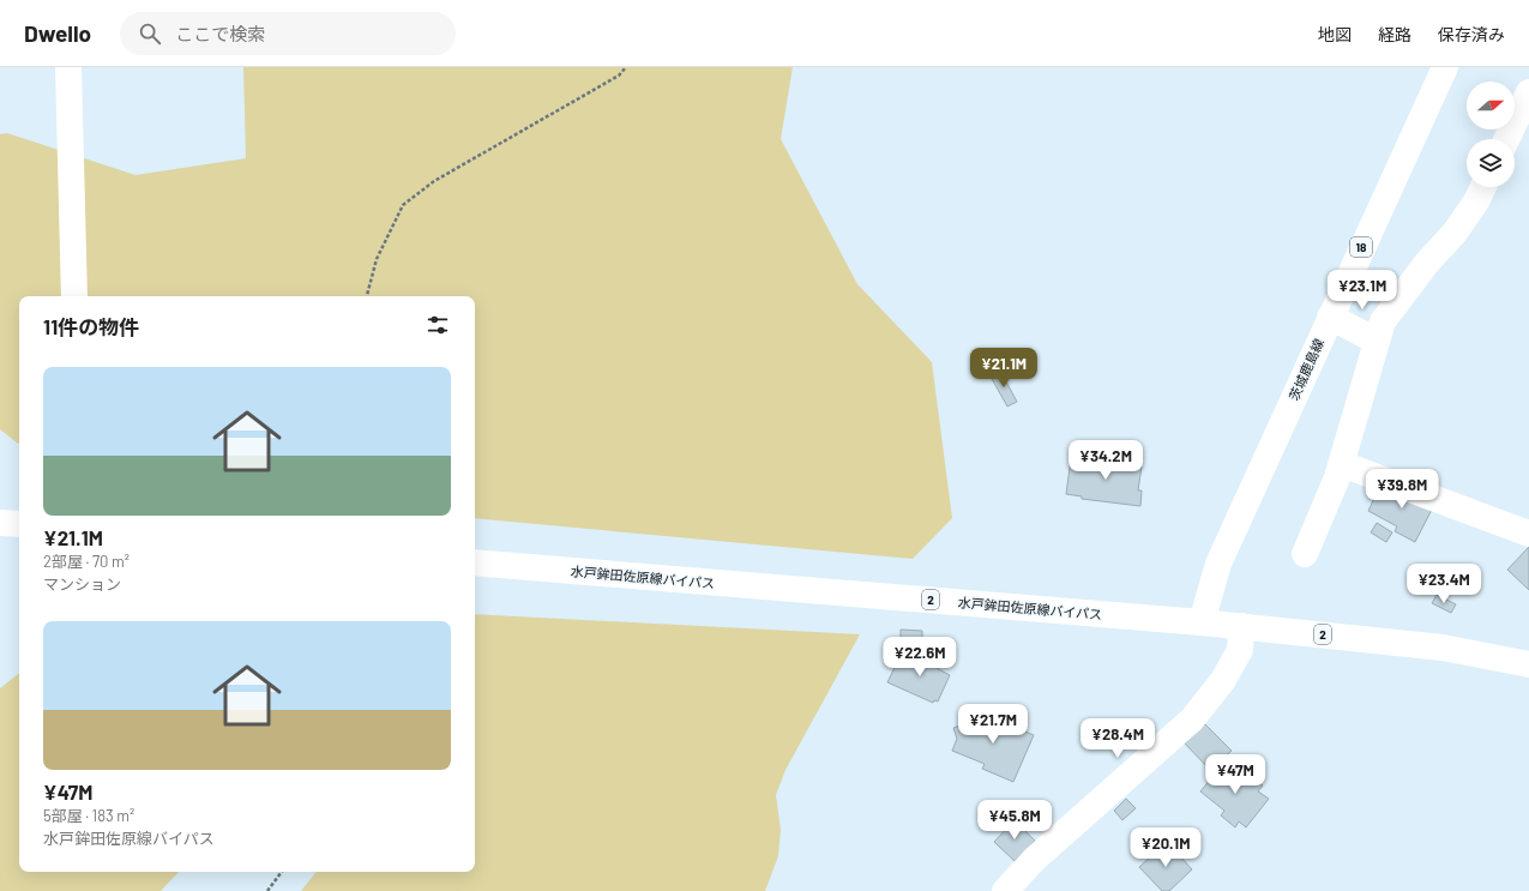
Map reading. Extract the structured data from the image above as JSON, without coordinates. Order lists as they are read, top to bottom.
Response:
{
  "streets": {
    "main road": [
      "18",
      "茨城鹿島線",
      "水戸鉾田佐原線バイパス",
      "2"
    ]
  },
  "crossings": [
    ["茨城鹿島線", "水戸鉾田佐原線バイパス"]
  ],
  "north": "right",
  "page": {
    "header": "Dwello",
    "search": "ここで検索",
    "nav": ["地図", "経路", "保存済み"],
    "price": [
      "¥23.1M",
      "¥21.1M",
      "¥34.2M",
      "¥39.8M",
      "¥23.4M",
      "¥22.6M",
      "¥21.7M",
      "¥28.4M",
      "¥47M",
      "¥45.8M",
      "¥20.1M"
    ],
    "heading": "11件の物件",
    "list": [
      {
        "name": "¥21.1M",
        "note": "2部屋 · 70 m² · マンション"
      },
      {
        "name": "¥47M",
        "note": "5部屋 · 183 m² · 水戸鉾田佐原線バイパス"
      }
    ]
  }
}
